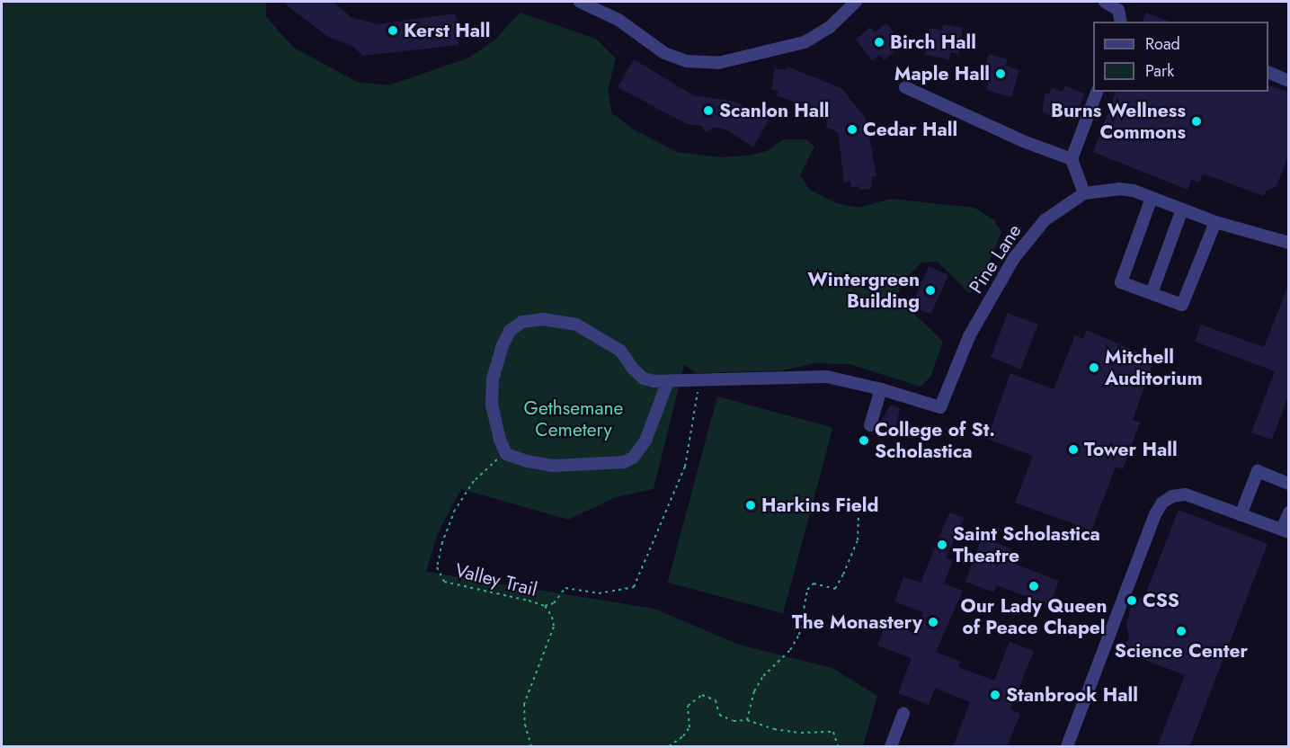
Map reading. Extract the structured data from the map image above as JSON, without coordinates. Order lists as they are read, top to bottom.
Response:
{
  "streets": {
    "lane": ["Pine Lane"],
    "path": ["Valley Trail"]
  },
  "parks": ["Gethsemane Cemetery"],
  "places": [
    "Kerst Hall",
    "Birch Hall",
    "Maple Hall",
    "Scanlon Hall",
    "Burns Wellness Commons",
    "Cedar Hall",
    "Wintergreen Building",
    "Mitchell Auditorium",
    "College of St. Scholastica",
    "Tower Hall",
    "Harkins Field",
    "Saint Scholastica Theatre",
    "Our Lady Queen of Peace Chapel",
    "CSS",
    "The Monastery",
    "Science Center",
    "Stanbrook Hall"
  ],
  "legend": ["Road", "Park"]
}
